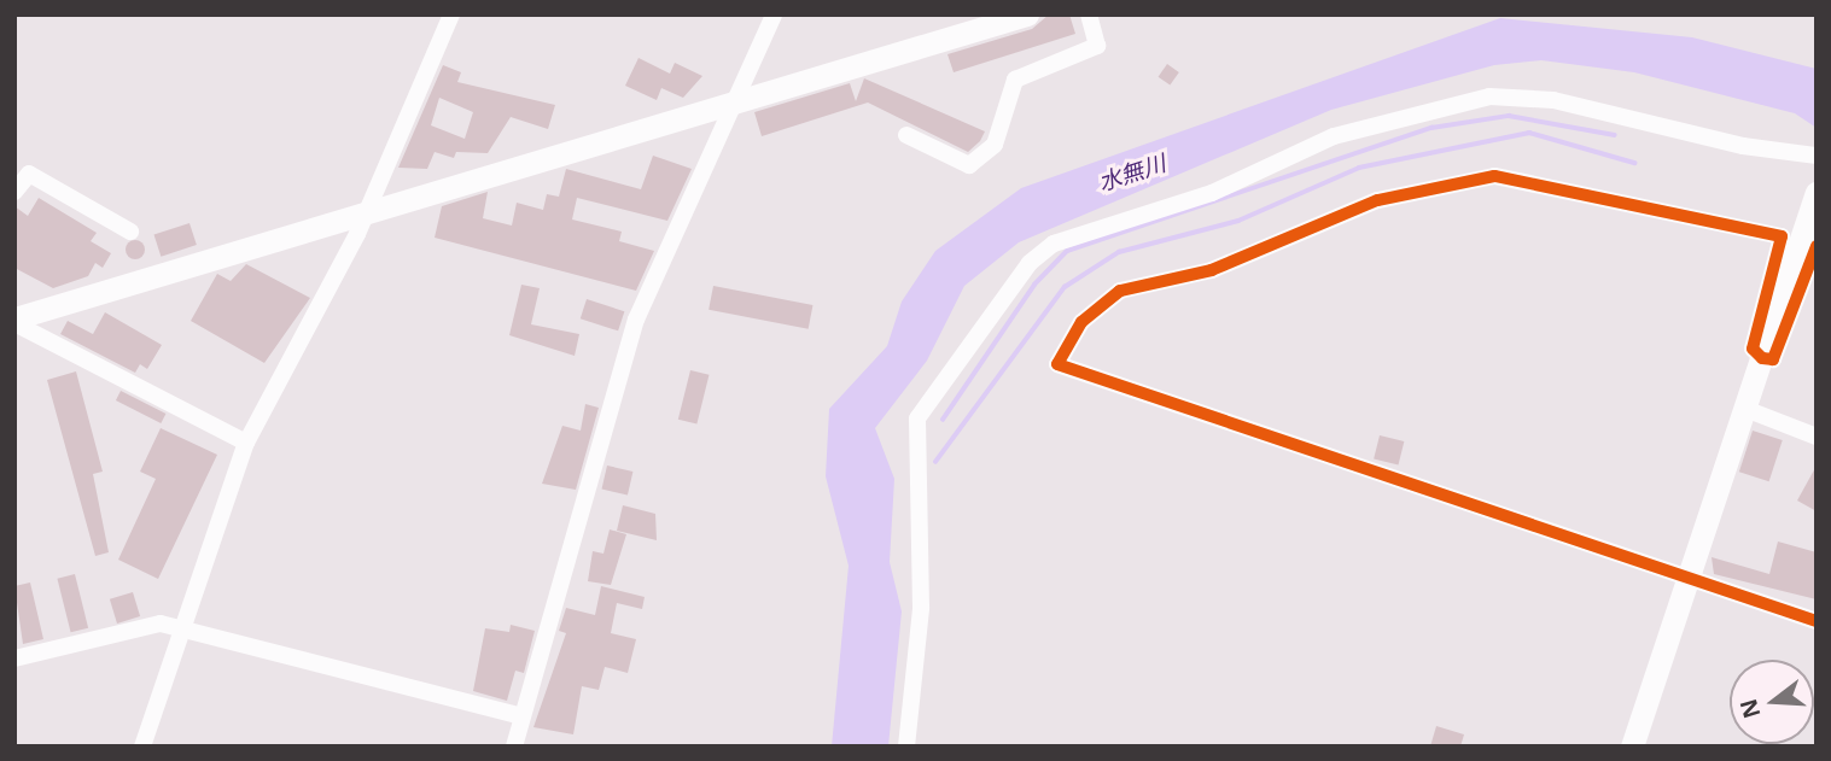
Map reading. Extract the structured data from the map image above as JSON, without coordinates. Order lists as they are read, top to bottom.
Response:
{
  "water": ["水無川"],
  "north": "left"
}
